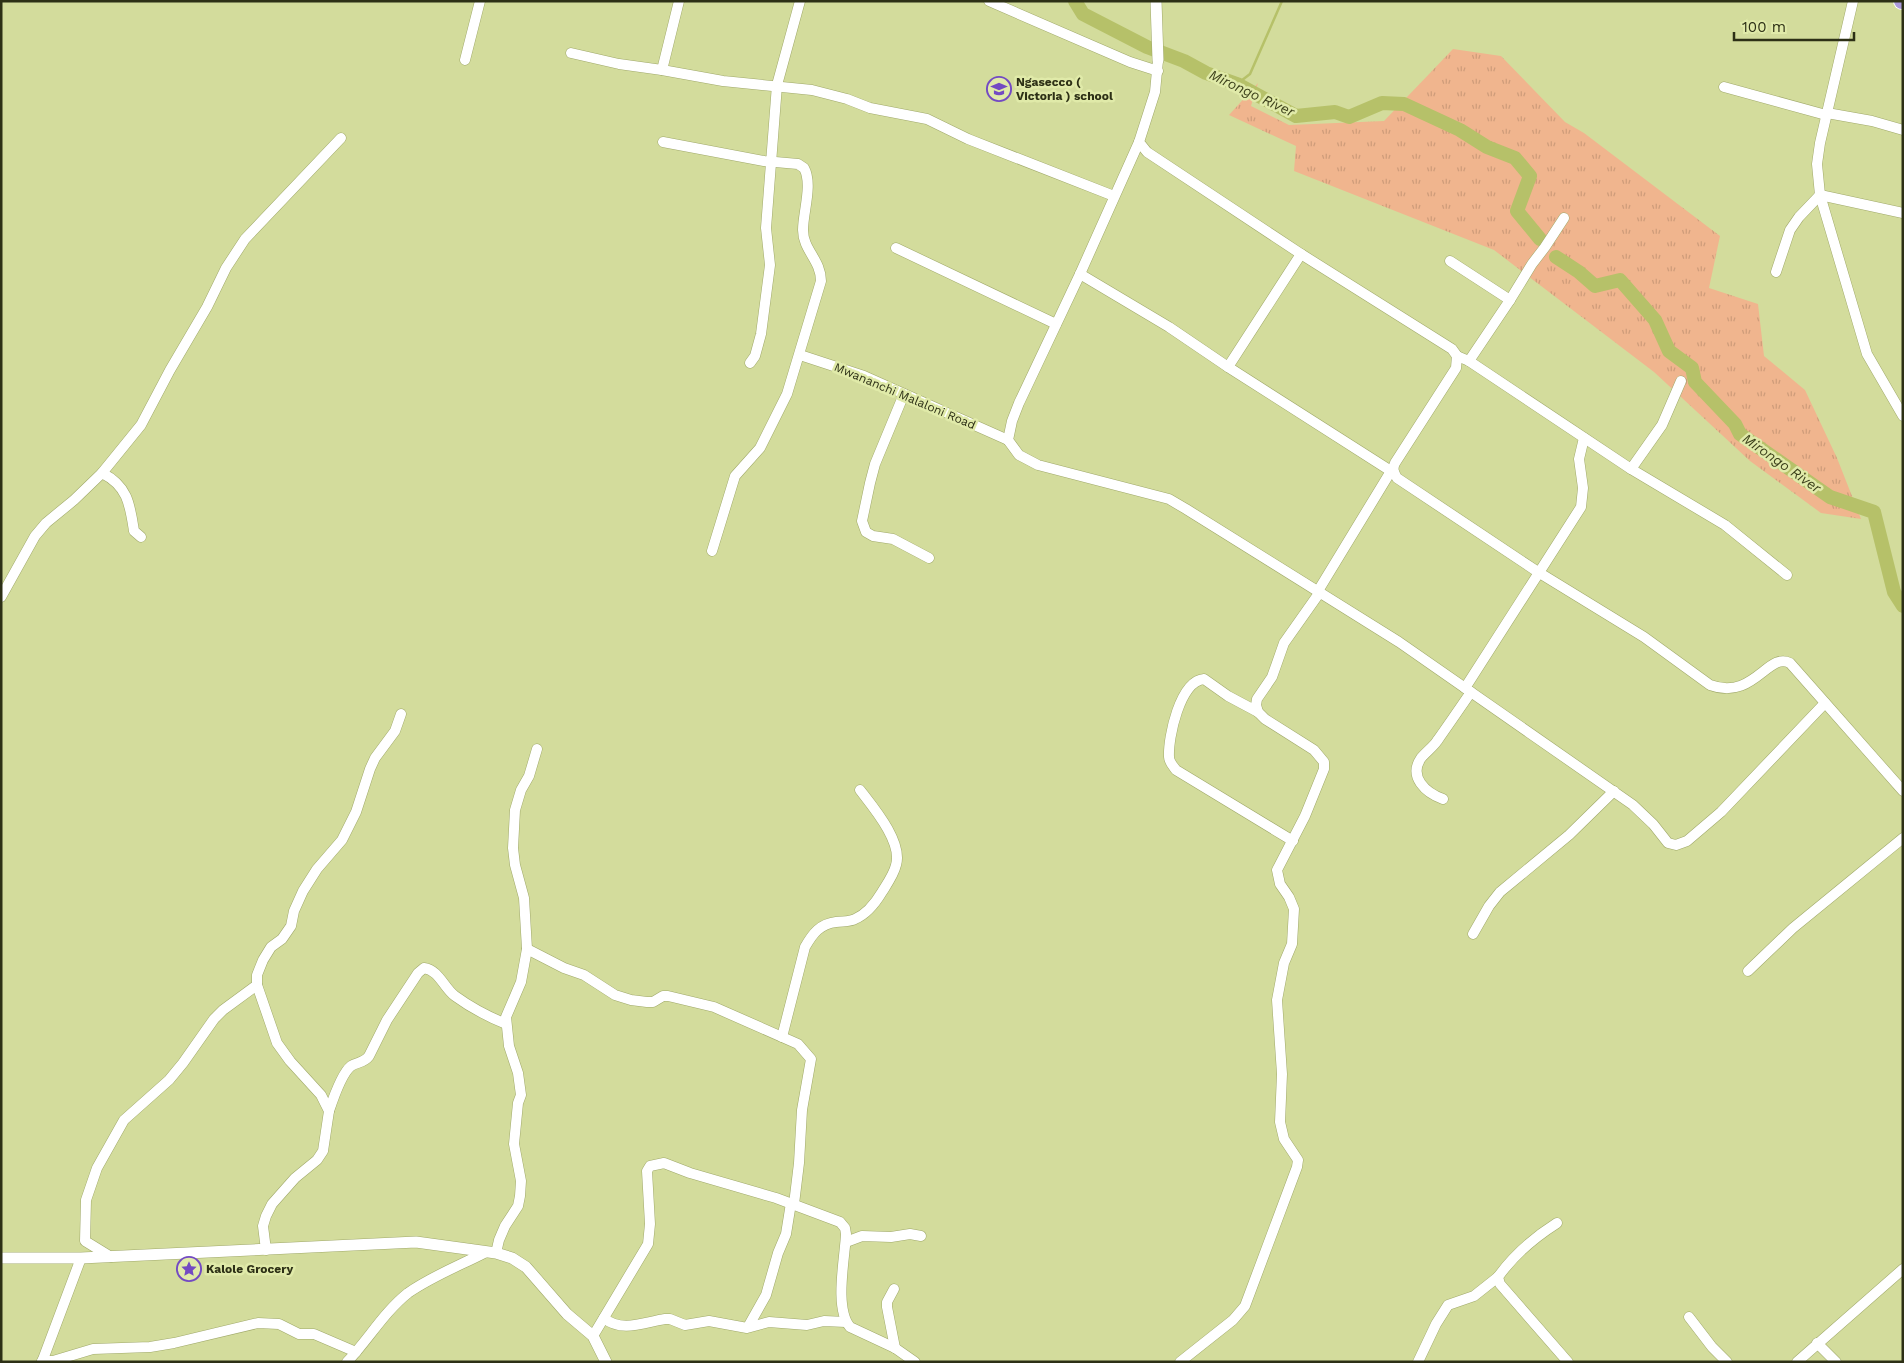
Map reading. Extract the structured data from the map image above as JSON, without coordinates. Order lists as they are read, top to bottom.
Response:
{
  "streets": {
    "street": ["Mwananchi Malaloni Road"]
  },
  "water": ["Mirongo River"],
  "places": {
    "school or university": ["Ngasecco ( Victoria ) school"],
    "place": ["Kalole Grocery"]
  },
  "scale_bar": "100 m"
}
